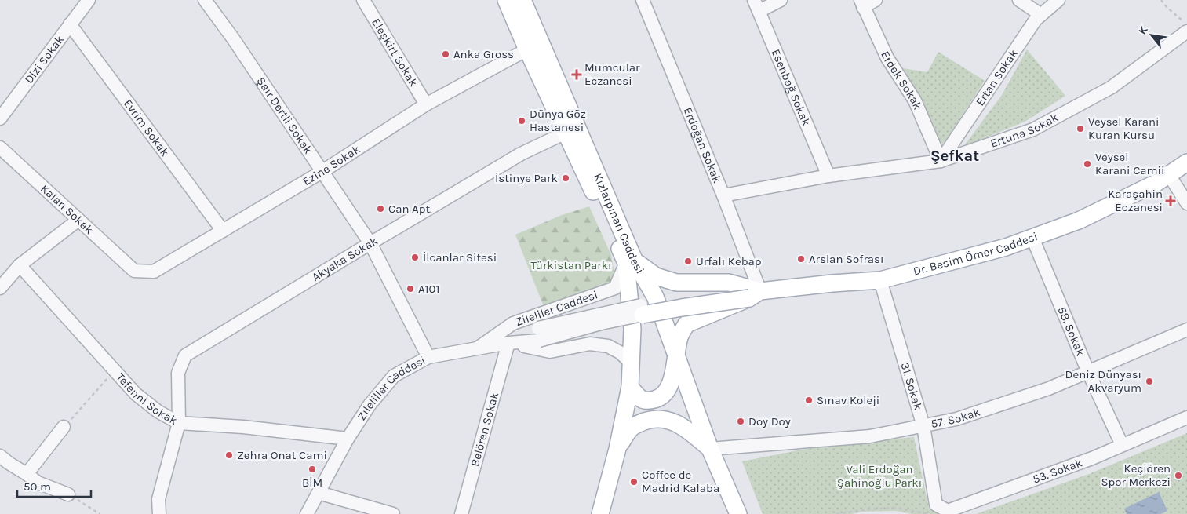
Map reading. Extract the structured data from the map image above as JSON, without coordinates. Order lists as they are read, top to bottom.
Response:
{
  "streets": {
    "main road": ["Kızlarpınarı Caddesi", "Dr. Besim Ömer Caddesi"],
    "street": [
      "Eleşkirt Sokak",
      "Dizi Sokak",
      "Ertan Sokak",
      "Erdek Sokak",
      "Esenbağ Sokak",
      "Şair Dertli Sokak",
      "Evrim Sokak",
      "Ertuna Sokak",
      "Erdoğan Sokak",
      "Ezine Sokak",
      "Kalan Sokak",
      "Akyaka Sokak",
      "Zileliler Caddesi",
      "58. Sokak",
      "31. Sokak",
      "Zileliller Caddesi",
      "Tefenni Sokak",
      "57. Sokak",
      "Belören Sokak",
      "53. Sokak"
    ]
  },
  "crossings": [
    ["Eleşkirt Sokak", "Ezine Sokak"],
    ["Dizi Sokak", "Evrim Sokak"],
    ["Ertan Sokak", "Erdek Sokak"],
    ["Ertan Sokak", "Ertuna Sokak"],
    ["Erdek Sokak", "Ertuna Sokak"],
    ["Esenbağ Sokak", "Ertuna Sokak"],
    ["Şair Dertli Sokak", "Ezine Sokak"],
    ["Şair Dertli Sokak", "Akyaka Sokak"],
    ["Şair Dertli Sokak", "Zileliller Caddesi"],
    ["Evrim Sokak", "Ezine Sokak"],
    ["Ertuna Sokak", "Erdoğan Sokak"],
    ["Erdoğan Sokak", "Dr. Besim Ömer Caddesi"],
    ["Ezine Sokak", "Kalan Sokak"],
    ["Ezine Sokak", "Kızlarpınarı Caddesi"],
    ["Kızlarpınarı Caddesi", "Dr. Besim Ömer Caddesi"],
    ["Kızlarpınarı Caddesi", "Akyaka Sokak"],
    ["Kızlarpınarı Caddesi", "Zileliler Caddesi"],
    ["Kızlarpınarı Caddesi", "57. Sokak"],
    ["Dr. Besim Ömer Caddesi", "Zileliler Caddesi"],
    ["Dr. Besim Ömer Caddesi", "58. Sokak"],
    ["Dr. Besim Ömer Caddesi", "31. Sokak"],
    ["Akyaka Sokak", "Tefenni Sokak"],
    ["Zileliler Caddesi", "Zileliller Caddesi"],
    ["58. Sokak", "57. Sokak"],
    ["58. Sokak", "53. Sokak"],
    ["31. Sokak", "57. Sokak"],
    ["31. Sokak", "53. Sokak"],
    ["Zileliller Caddesi", "Tefenni Sokak"],
    ["Zileliller Caddesi", "Belören Sokak"]
  ],
  "districts": ["Şefkat"],
  "parks": ["Türkistan Parkı", "Vali Erdoğan Şahinoğlu Parkı"],
  "places": {
    "other": [
      "Anka Gross",
      "Dünya Göz Hastanesi",
      "Veysel Karani Kuran Kursu",
      "Veysel Karani Camii",
      "İstinye Park",
      "Can Apt.",
      "İlcanlar Sitesi",
      "Arslan Sofrası",
      "Urfalı Kebap",
      "A101",
      "Deniz Dünyası Akvaryum",
      "Sınav Koleji",
      "Doy Doy",
      "Zehra Onat Cami",
      "BİM",
      "Keçiören Spor Merkezi",
      "Coffee de Madrid Kalaba"
    ],
    "health": ["Mumcular Eczanesi", "Karaşahin Eczanesi"]
  },
  "scale_bar": "50 m",
  "north": "top left"
}
